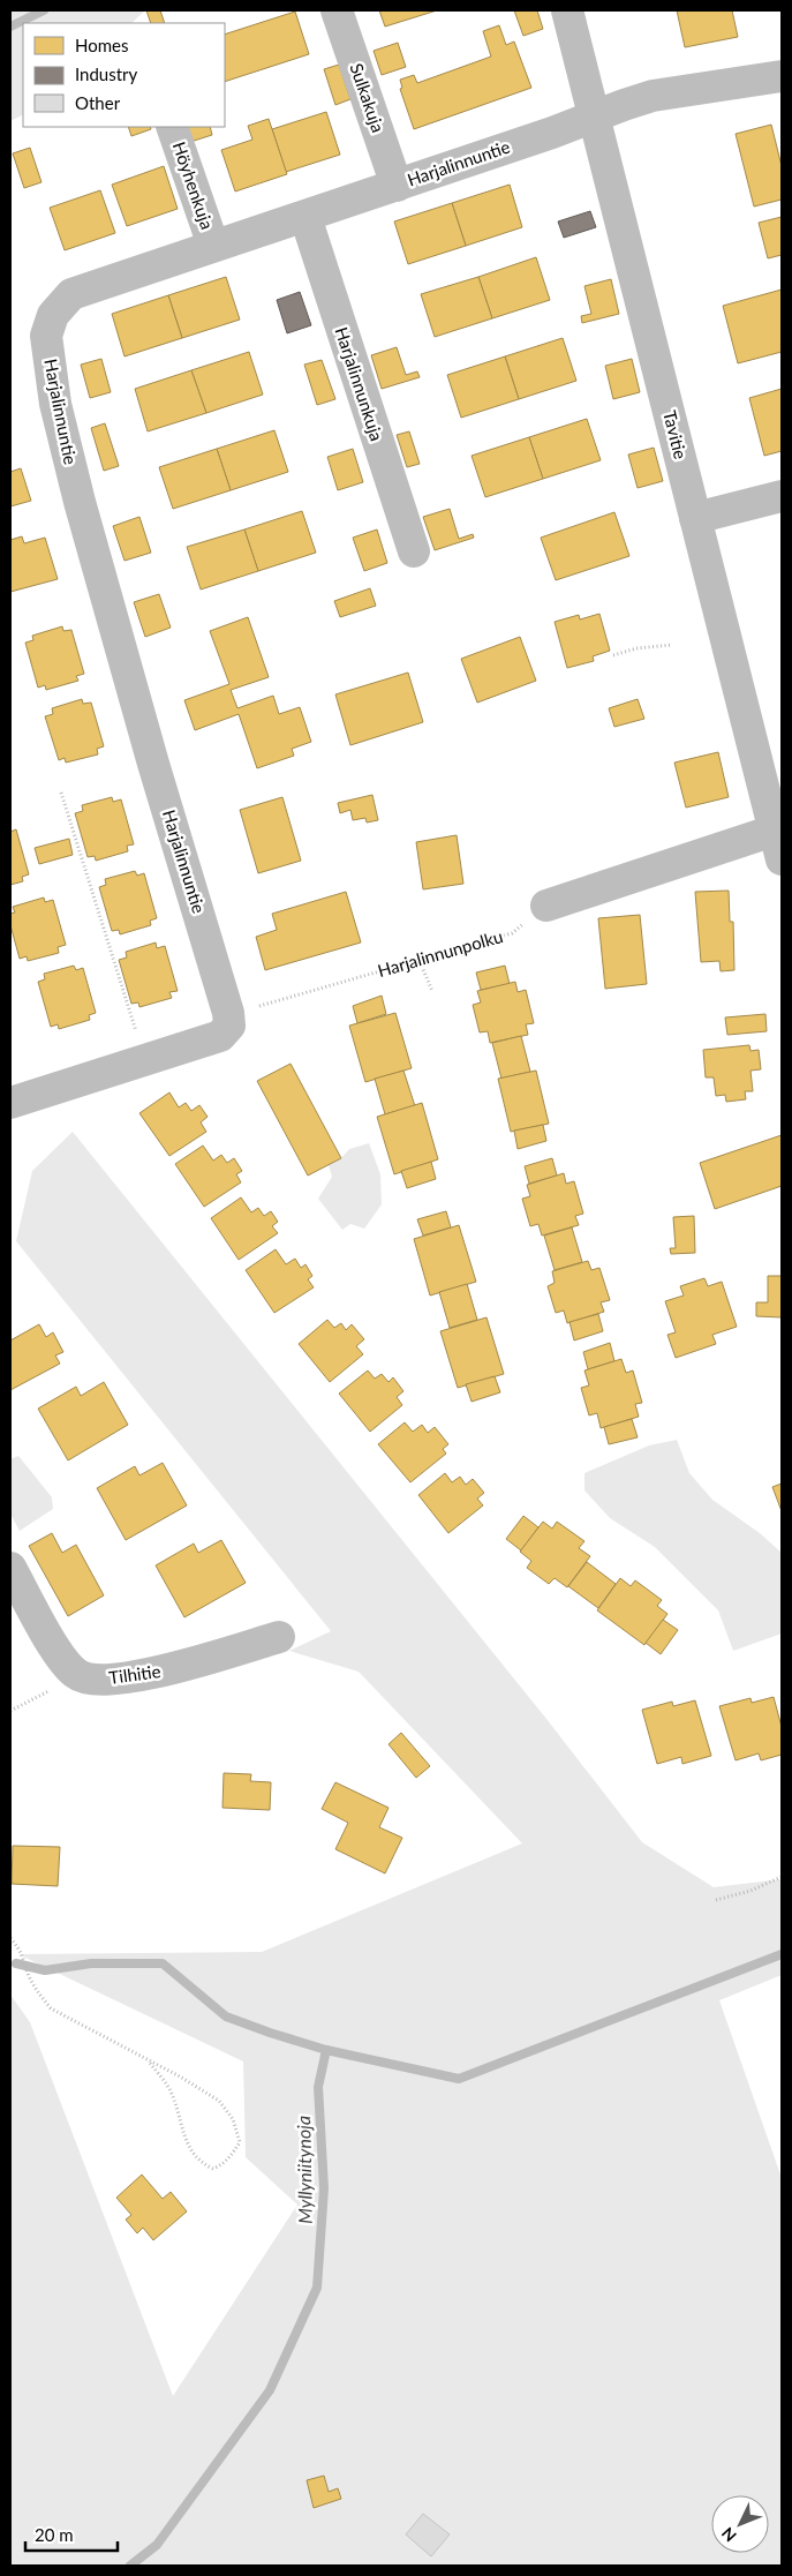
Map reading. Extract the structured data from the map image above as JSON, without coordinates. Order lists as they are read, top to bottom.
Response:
{
  "streets": {
    "street": [
      "Sulkakuja",
      "Harjalinnuntie",
      "Höyhenkuja",
      "Harjalinnunkuja",
      "Tavitie",
      "Tilhitie"
    ],
    "path": ["Harjalinnunpolku"]
  },
  "crossings": [
    ["Sulkakuja", "Harjalinnuntie"],
    ["Harjalinnuntie", "Höyhenkuja"],
    ["Harjalinnuntie", "Harjalinnunkuja"],
    ["Harjalinnuntie", "Tavitie"],
    ["Harjalinnuntie", "Harjalinnunpolku"]
  ],
  "water": ["Myllyniitynoja"],
  "legend": ["Homes", "Industry", "Other"],
  "scale_bar": "20 m",
  "north": "bottom left"
}
